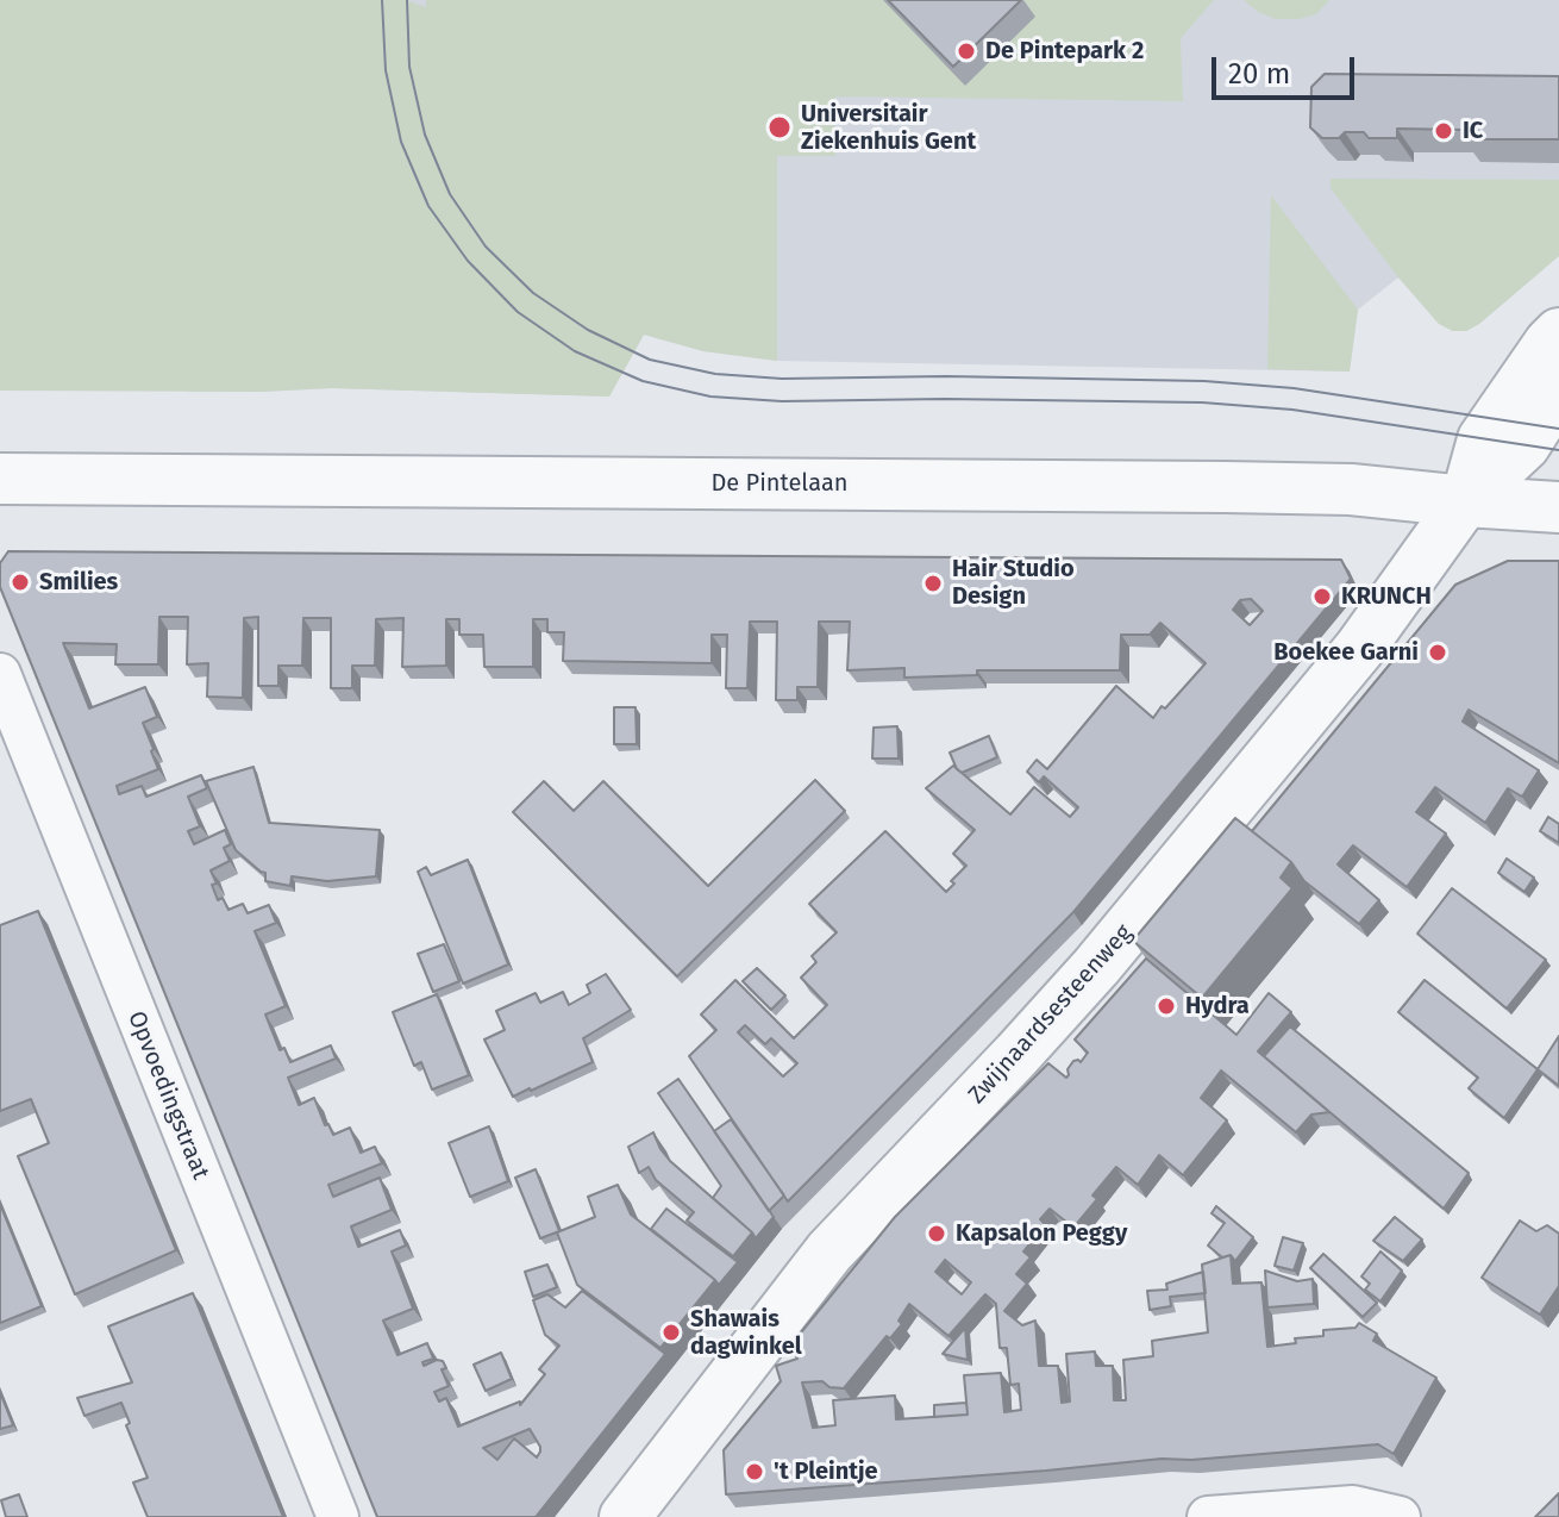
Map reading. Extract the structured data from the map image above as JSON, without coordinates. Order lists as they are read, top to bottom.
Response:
{
  "streets": {
    "street": ["De Pintelaan", "Zwijnaardsesteenweg", "Opvoedingstraat"]
  },
  "crossings": [
    ["De Pintelaan", "Zwijnaardsesteenweg"]
  ],
  "places": [
    "De Pintepark 2",
    "Universitair Ziekenhuis Gent",
    "IC",
    "Smilies",
    "Hair Studio Design",
    "KRUNCH",
    "Boekee Garni",
    "Hydra",
    "Kapsalon Peggy",
    "Shawais dagwinkel",
    "'t Pleintje"
  ],
  "scale_bar": "20 m"
}
